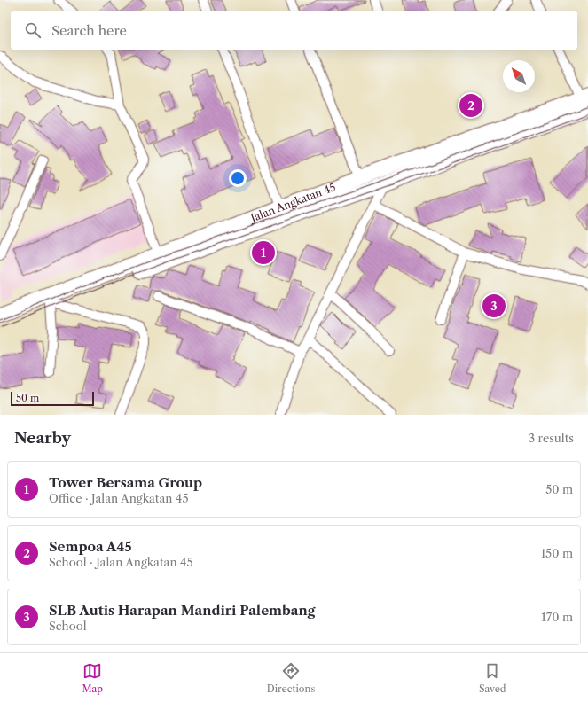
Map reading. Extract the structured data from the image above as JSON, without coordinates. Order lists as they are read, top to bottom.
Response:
{
  "streets": {
    "main road": ["Jalan Angkatan 45"]
  },
  "scale_bar": "50 m",
  "north": "top left",
  "page": {
    "search": "Search here",
    "pins": ["2", "1", "3"],
    "scale": "50 m",
    "heading": ["Nearby", "3 results"],
    "list": [
      {
        "mark": "1",
        "name": "Tower Bersama Group",
        "note": "Office · Jalan Angkatan 45",
        "value": "50 m"
      },
      {
        "mark": "2",
        "name": "Sempoa A45",
        "note": "School · Jalan Angkatan 45",
        "value": "150 m"
      },
      {
        "mark": "3",
        "name": "SLB Autis Harapan Mandiri Palembang",
        "note": "School",
        "value": "170 m"
      }
    ],
    "nav": ["Map", "Directions", "Saved"]
  }
}
